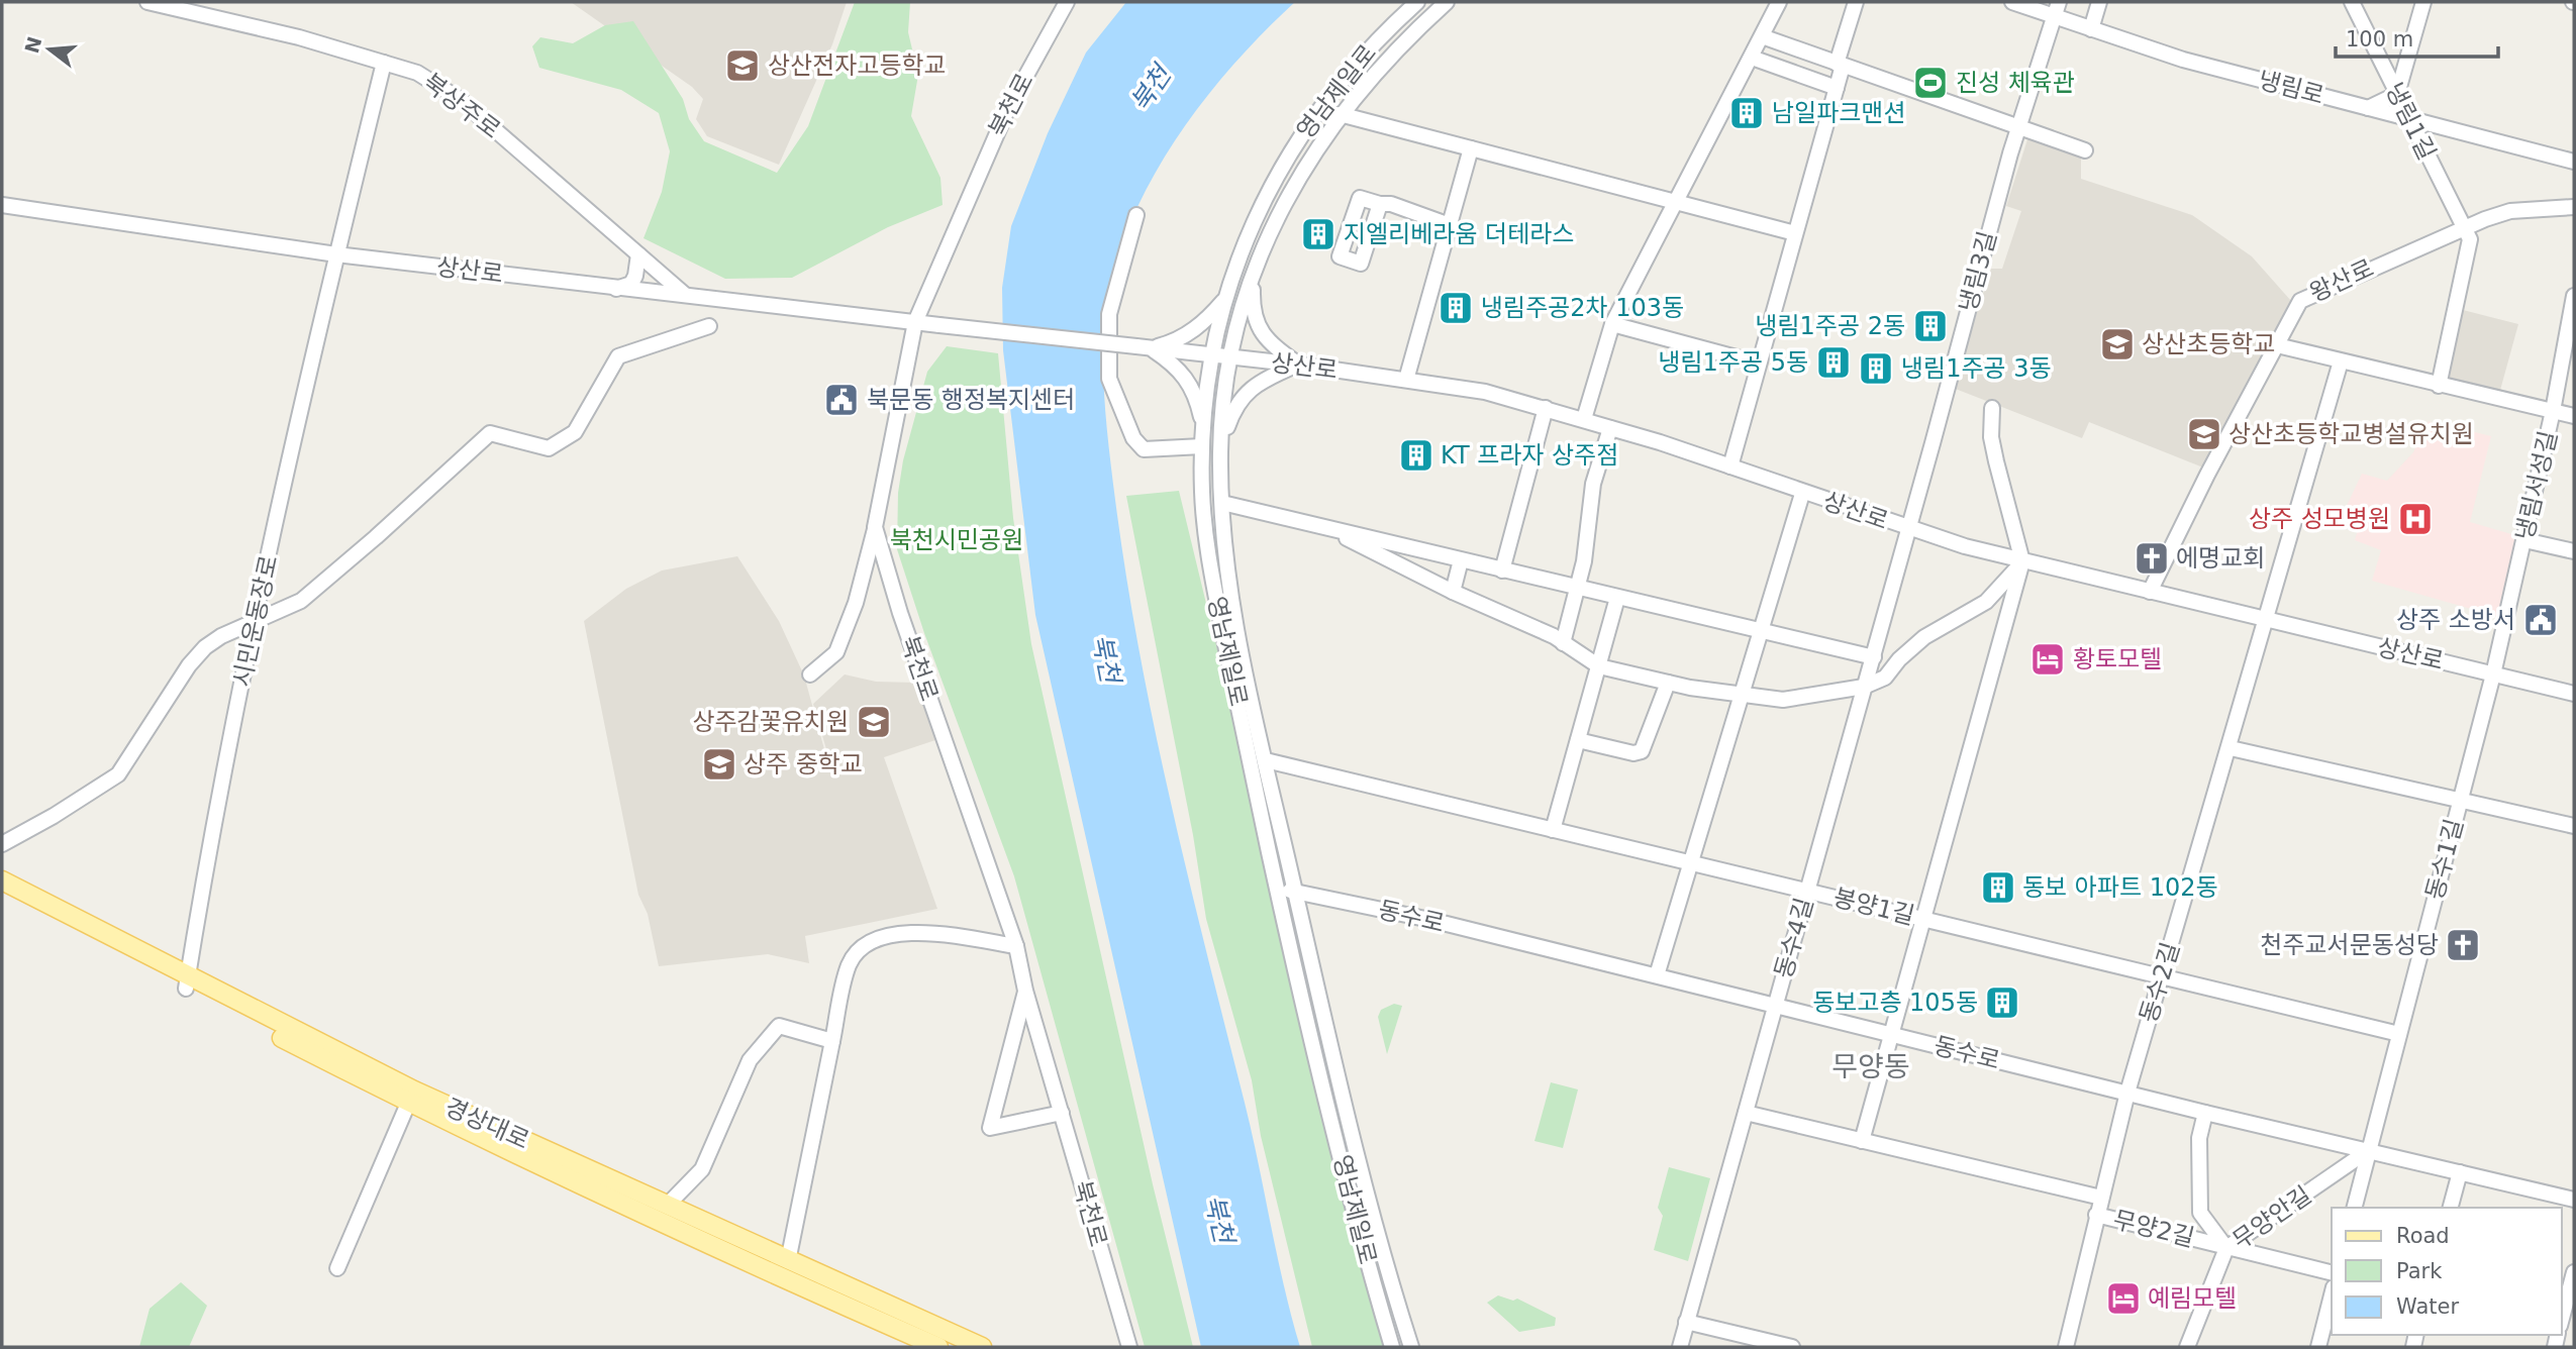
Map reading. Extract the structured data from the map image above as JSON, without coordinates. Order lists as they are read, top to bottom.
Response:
{
  "streets": {
    "main road": ["경상대로"],
    "street": [
      "냉림로",
      "영남제일로",
      "북천로",
      "북상주로",
      "냉림1길",
      "상산로",
      "냉림3길",
      "왕산로",
      "냉림서성길",
      "시민운동장로",
      "동수1길",
      "봉양1길",
      "동수로",
      "동수4길",
      "동수2길",
      "무양안길",
      "무양2길"
    ]
  },
  "crossings": [
    ["냉림로", "냉림1길"],
    ["냉림로", "냉림3길"],
    ["영남제일로", "상산로"],
    ["영남제일로", "봉양1길"],
    ["영남제일로", "동수로"],
    ["북천로", "상산로"],
    ["북상주로", "상산로"],
    ["북상주로", "시민운동장로"],
    ["냉림1길", "왕산로"],
    ["상산로", "냉림3길"],
    ["상산로", "왕산로"],
    ["상산로", "냉림서성길"],
    ["상산로", "시민운동장로"],
    ["상산로", "동수1길"],
    ["상산로", "동수4길"],
    ["상산로", "동수2길"],
    ["냉림3길", "동수4길"],
    ["냉림서성길", "동수1길"],
    ["시민운동장로", "경상대로"],
    ["동수1길", "봉양1길"],
    ["동수1길", "동수로"],
    ["동수1길", "무양안길"],
    ["봉양1길", "동수4길"],
    ["봉양1길", "동수2길"],
    ["동수로", "동수4길"],
    ["동수로", "동수2길"],
    ["동수로", "무양안길"],
    ["동수2길", "무양2길"],
    ["무양안길", "무양2길"]
  ],
  "districts": ["무양동"],
  "water": ["북천"],
  "parks": ["북천시민공원"],
  "places": {
    "school or university": [
      "상산전자고등학교",
      "상산초등학교",
      "상산초등학교병설유치원",
      "상주감꽃유치원",
      "상주 중학교"
    ],
    "sports": ["진성 체육관"],
    "building": [
      "남일파크맨션",
      "지엘리베라움 더테라스",
      "냉림주공2차 103동",
      "냉림1주공 2동",
      "냉림1주공 5동",
      "냉림1주공 3동",
      "KT 프라자 상주점",
      "동보 아파트 102동",
      "동보고층 105동"
    ],
    "public building": ["북문동 행정복지센터", "상주 소방서"],
    "hospital": ["상주 성모병원"],
    "church": ["에명교회", "천주교서문동성당"],
    "hotel": ["황토모텔", "예림모텔"]
  },
  "legend": ["Road", "Park", "Water"],
  "scale_bar": "100 m",
  "north": "left"
}
